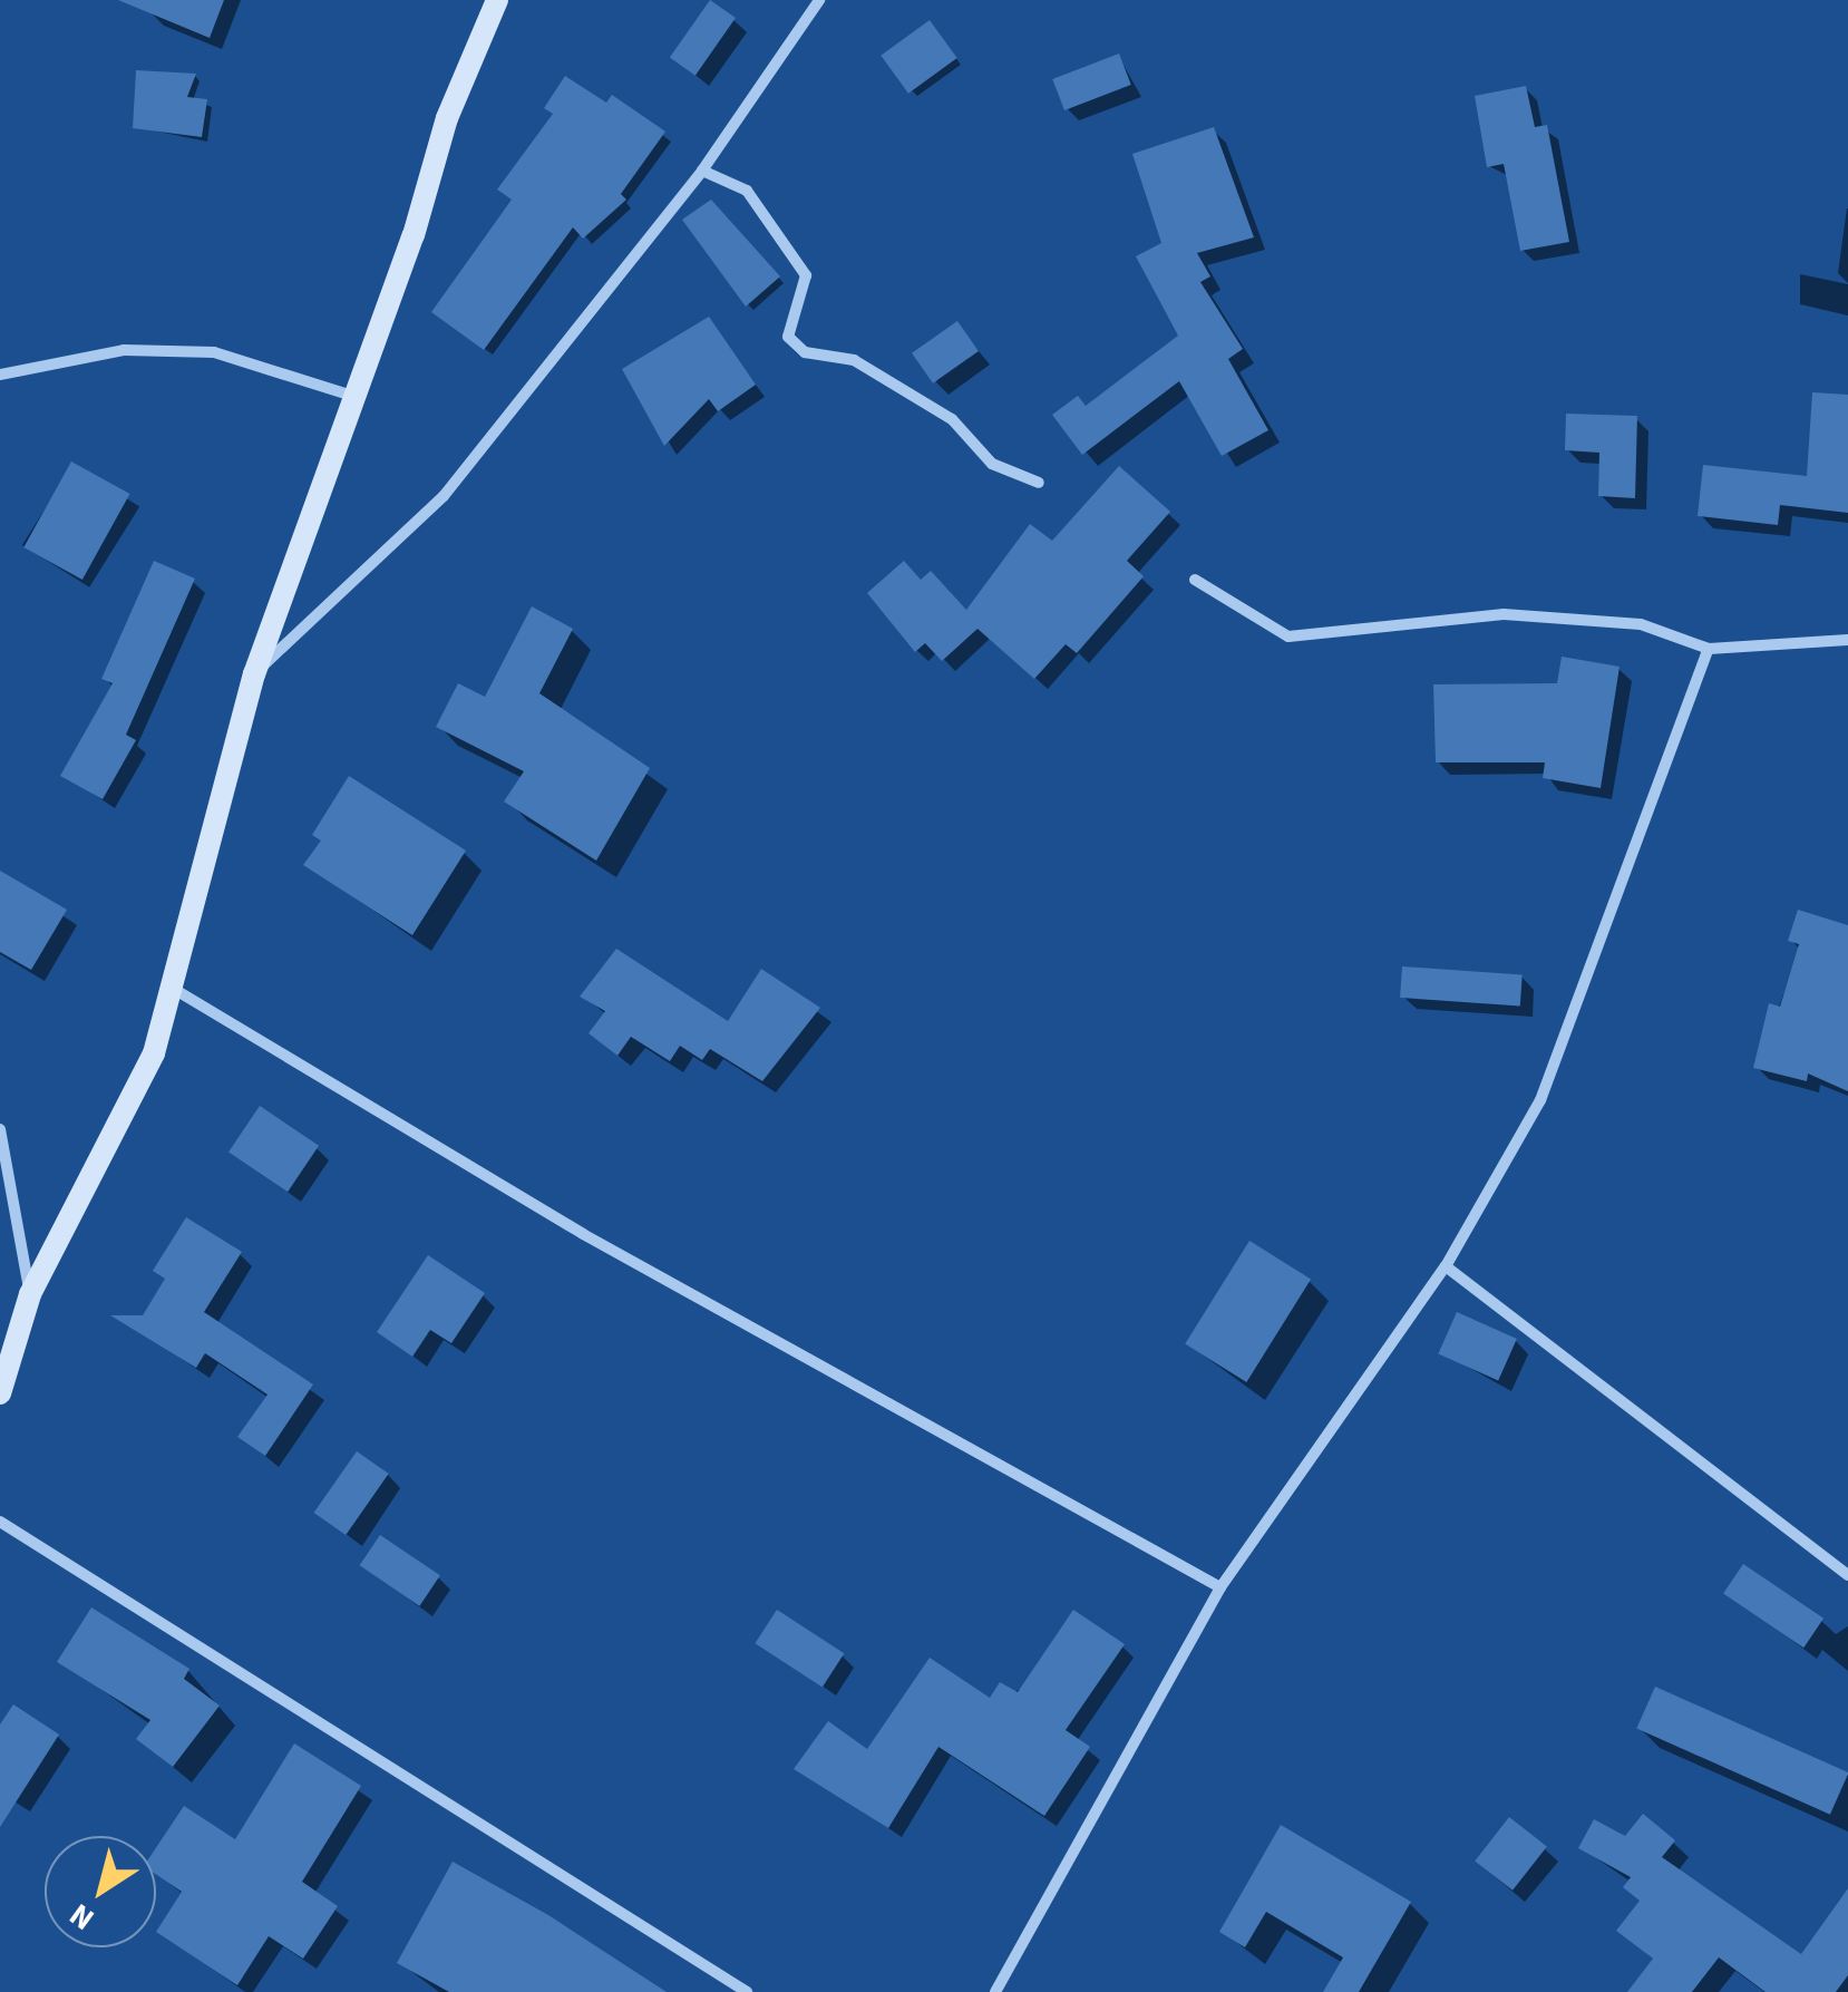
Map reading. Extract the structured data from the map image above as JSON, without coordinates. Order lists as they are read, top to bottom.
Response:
{
  "north": "bottom left"
}
